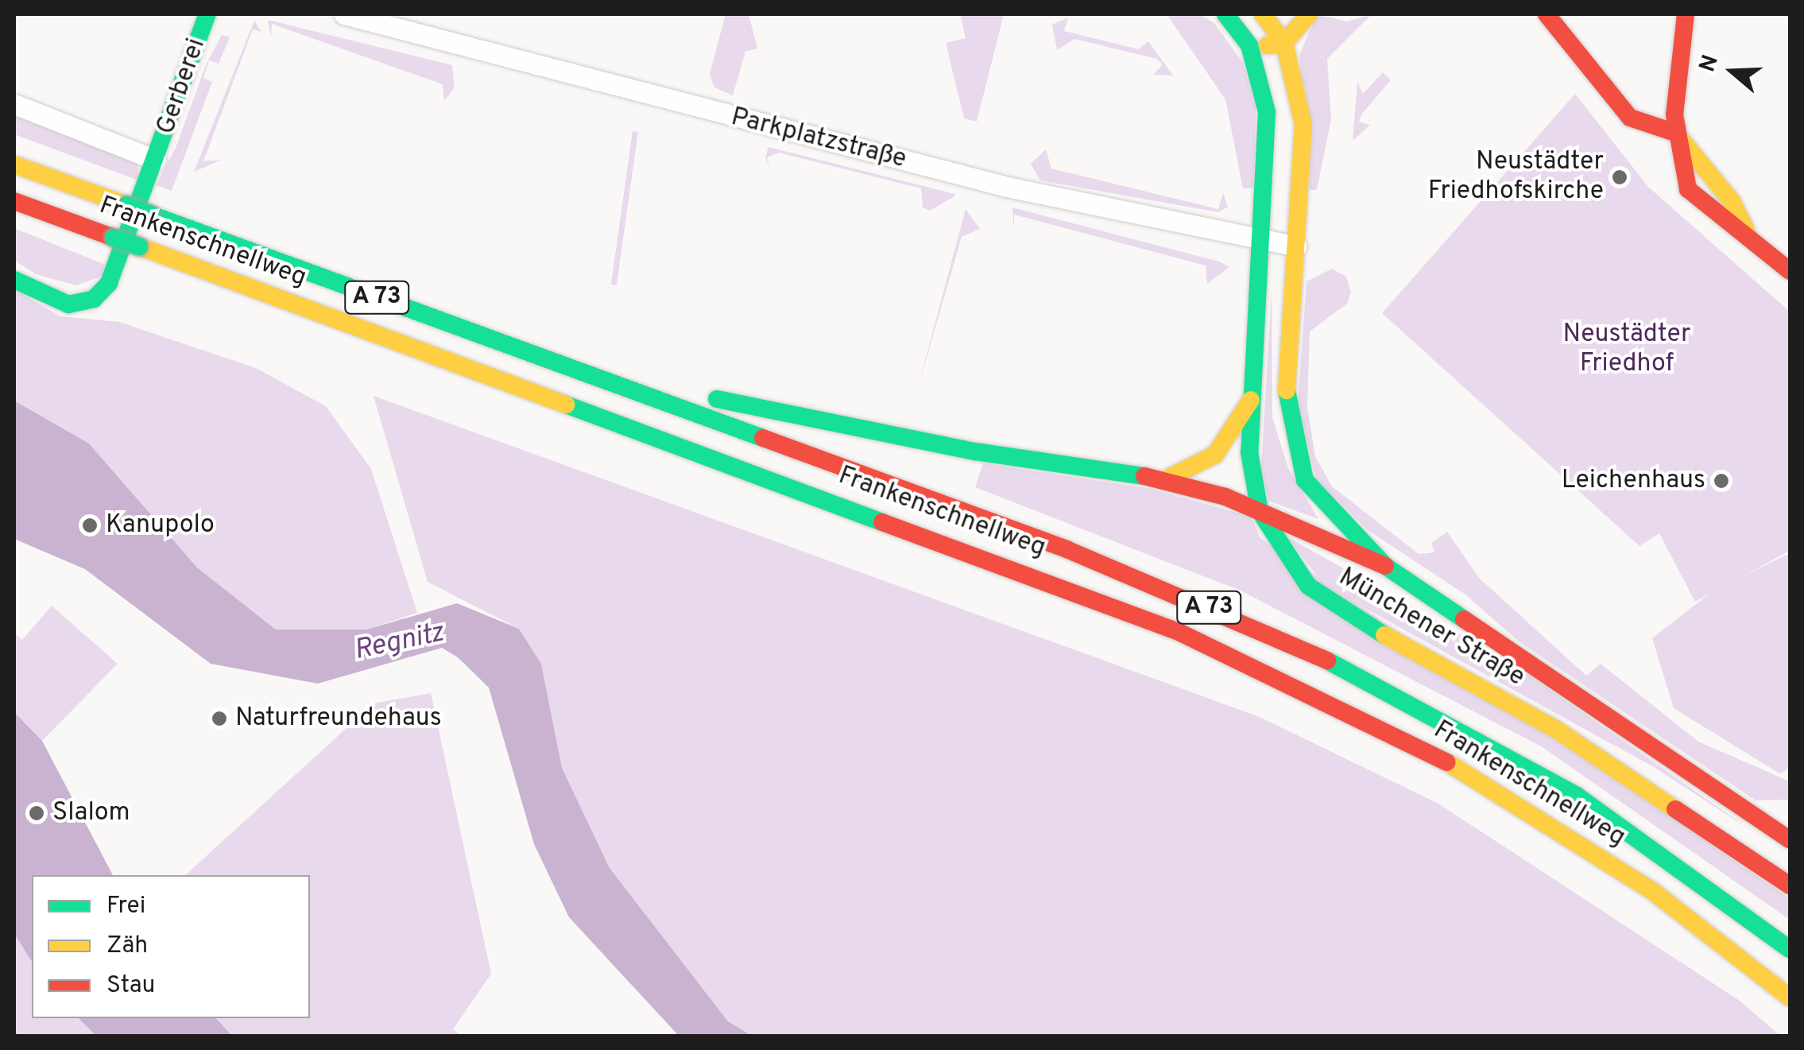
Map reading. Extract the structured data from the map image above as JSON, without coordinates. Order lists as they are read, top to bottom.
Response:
{
  "streets": {
    "main road": [
      "Gerberei",
      "Frankenschnellweg",
      "A 73",
      "Münchener Straße"
    ],
    "street": ["Parkplatzstraße"]
  },
  "crossings": [
    ["Parkplatzstraße", "Münchener Straße"]
  ],
  "water": ["Regnitz"],
  "parks": ["Neustädter Friedhof"],
  "places": [
    "Neustädter Friedhofskirche",
    "Leichenhaus",
    "Kanupolo",
    "Naturfreundehaus",
    "Slalom"
  ],
  "legend": ["Frei", "Zäh", "Stau"],
  "north": "left"
}
